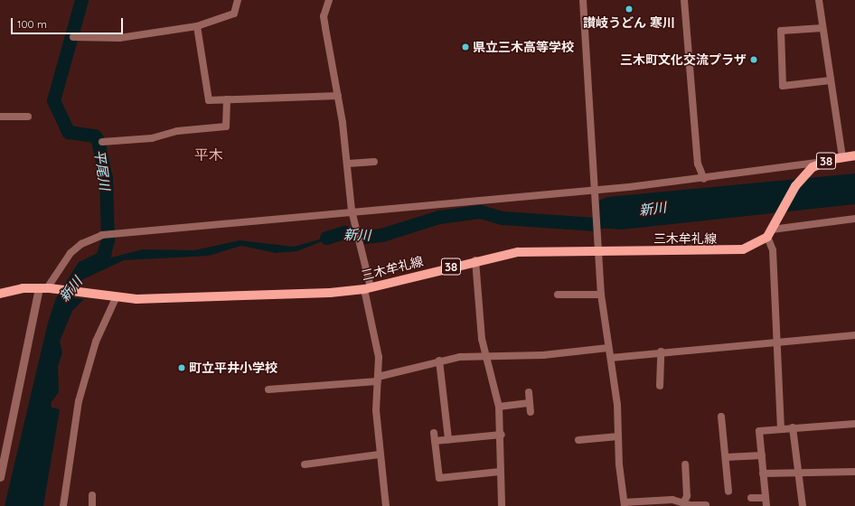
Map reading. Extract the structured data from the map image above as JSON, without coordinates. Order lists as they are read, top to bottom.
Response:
{
  "streets": {
    "main road": ["38", "三木牟礼線"]
  },
  "districts": ["平木"],
  "water": ["平尾川", "新川"],
  "places": [
    "讃岐うどん 寒川",
    "県立三木高等学校",
    "三木町文化交流プラザ",
    "町立平井小学校"
  ],
  "scale_bar": "100 m"
}
